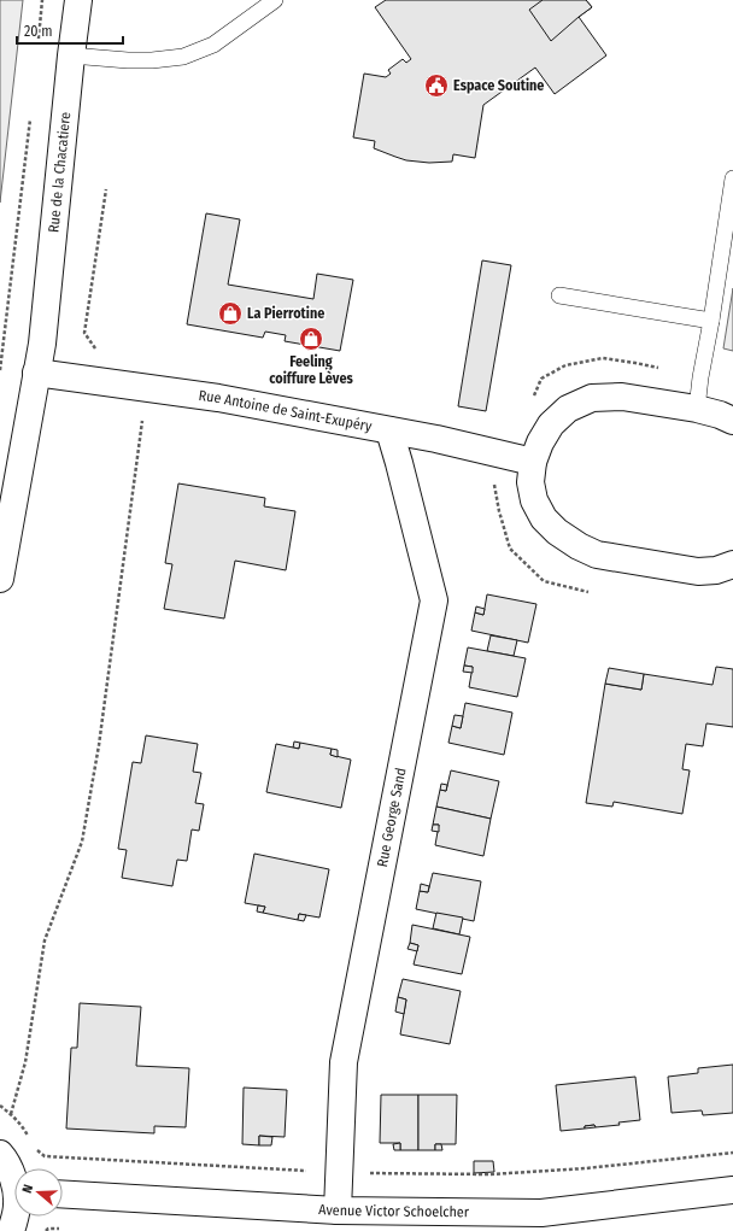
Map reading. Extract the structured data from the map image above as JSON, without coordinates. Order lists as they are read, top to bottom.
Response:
{
  "streets": {
    "street": [
      "Rue de la Chacatiere",
      "Rue Antoine de Saint-Exupéry",
      "Rue George Sand",
      "Avenue Victor Schoelcher"
    ]
  },
  "crossings": [
    ["Rue de la Chacatiere", "Rue Antoine de Saint-Exupéry"],
    ["Rue Antoine de Saint-Exupéry", "Rue George Sand"],
    ["Rue George Sand", "Avenue Victor Schoelcher"]
  ],
  "places": {
    "public building": ["Espace Soutine"],
    "shop": ["La Pierrotine", "Feeling coiffure Lèves"]
  },
  "scale_bar": "20 m",
  "north": "left"
}
